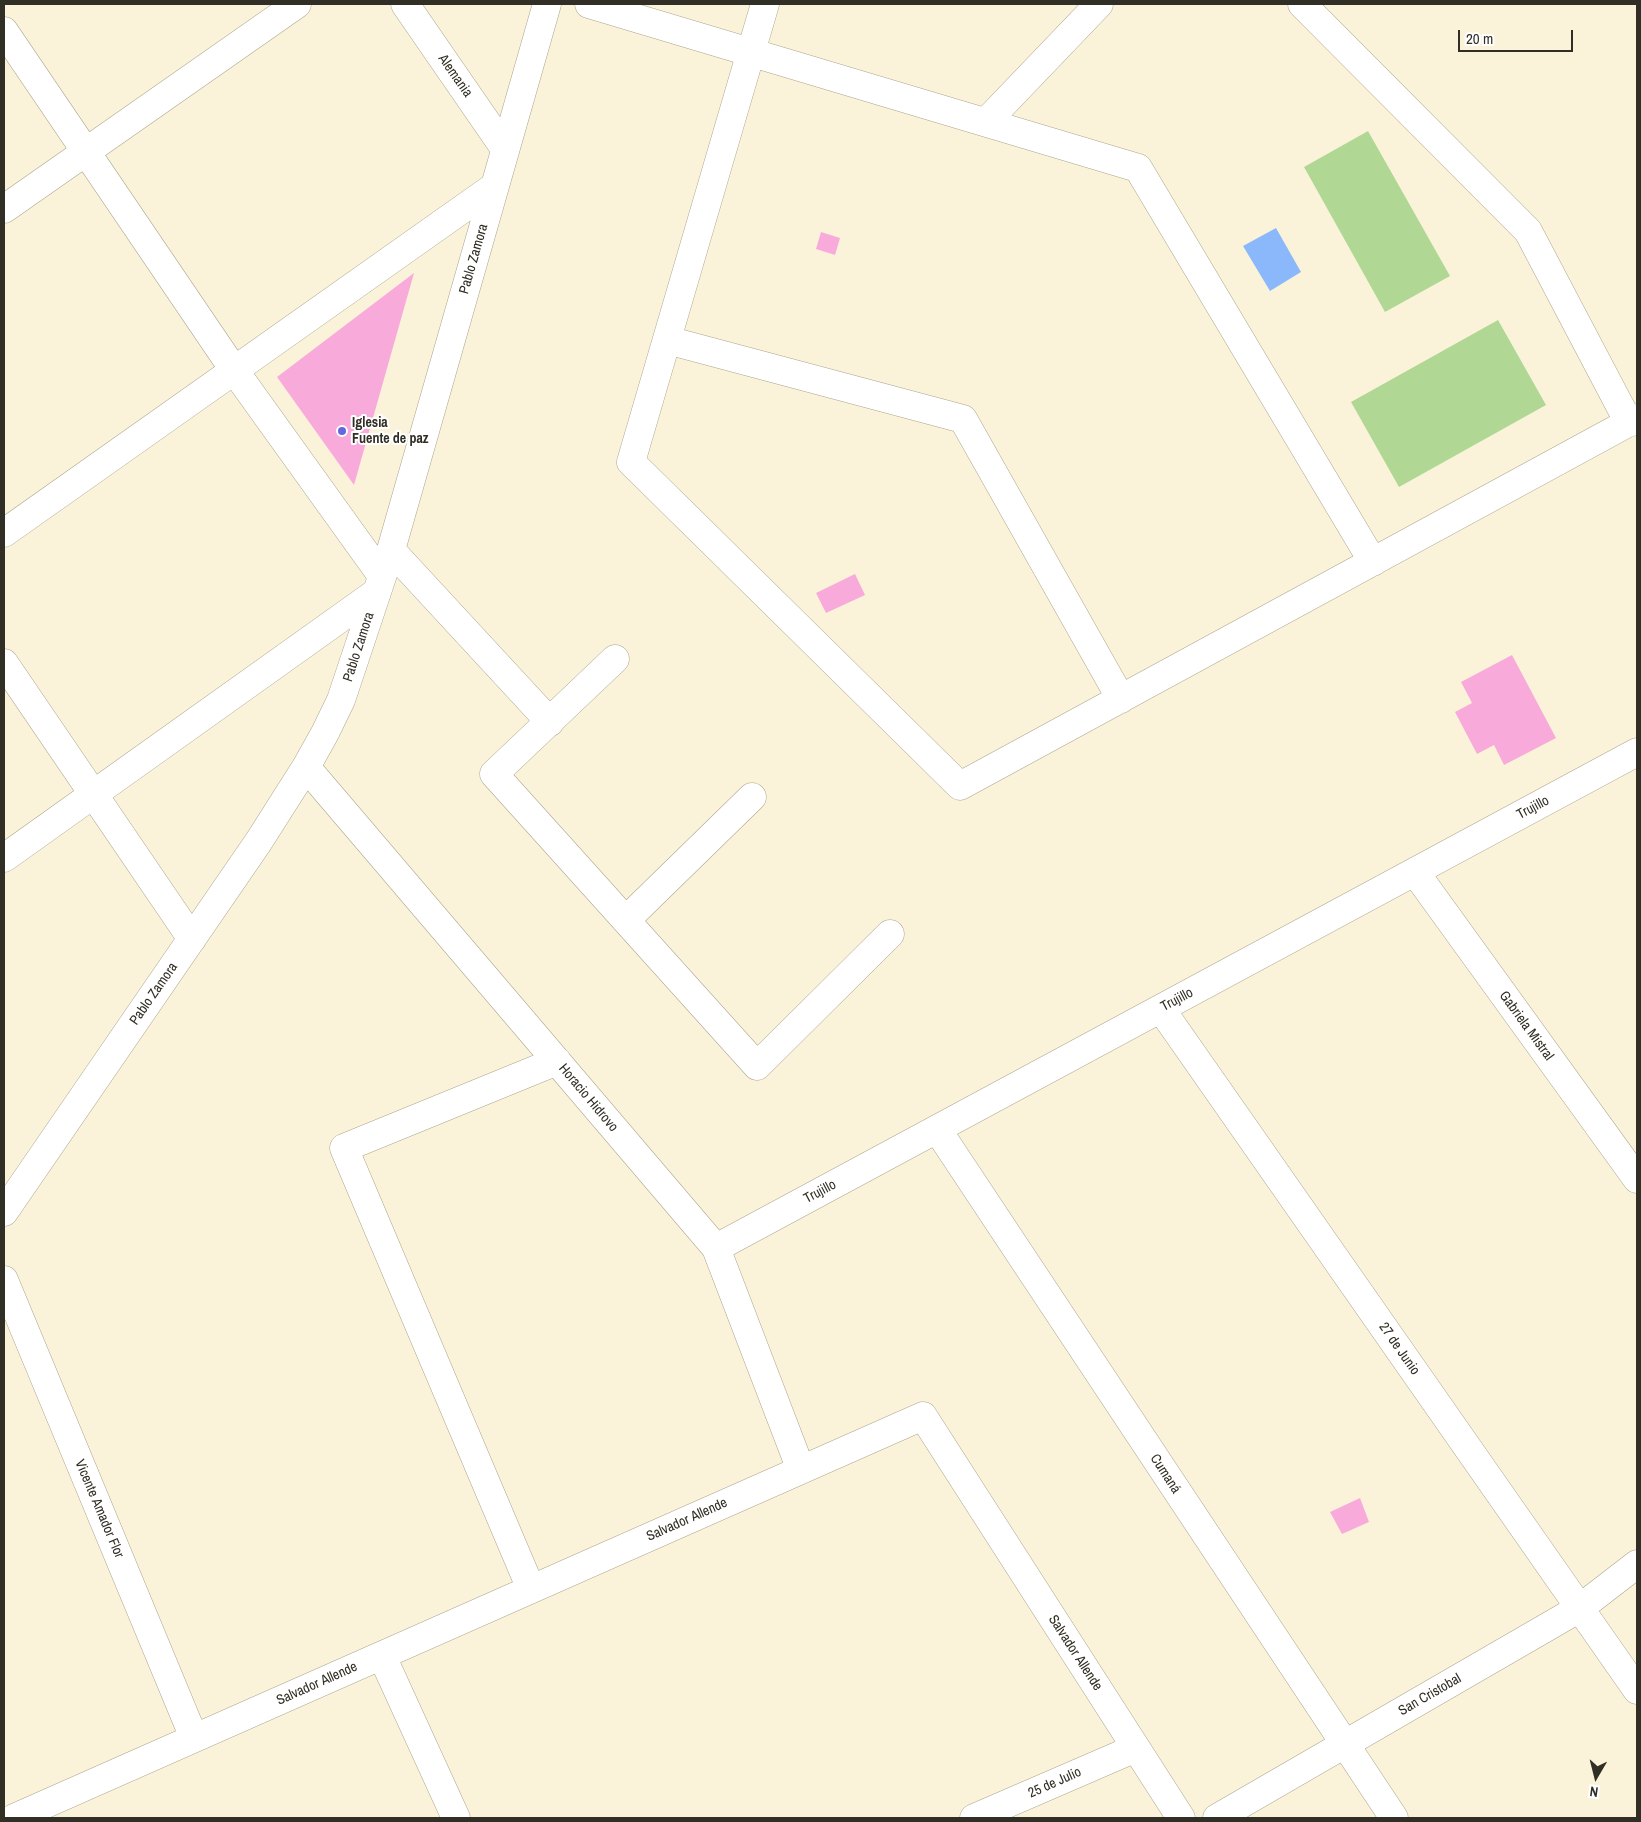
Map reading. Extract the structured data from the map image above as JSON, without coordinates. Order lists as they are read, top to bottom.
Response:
{
  "streets": {
    "street": [
      "Alemania",
      "Pablo Zamora",
      "Trujillo",
      "Gabriela Mistral",
      "Horacio Hidrovo",
      "27 de Junio",
      "Cumaná",
      "Vicente Amador Flor",
      "Salvador Allende",
      "San Cristobal",
      "25 de Julio"
    ]
  },
  "crossings": [
    ["Alemania", "Pablo Zamora"],
    ["Pablo Zamora", "Horacio Hidrovo"],
    ["Trujillo", "Gabriela Mistral"],
    ["Trujillo", "Horacio Hidrovo"],
    ["Trujillo", "27 de Junio"],
    ["Trujillo", "Cumaná"],
    ["Horacio Hidrovo", "Salvador Allende"],
    ["27 de Junio", "San Cristobal"],
    ["Cumaná", "San Cristobal"],
    ["Vicente Amador Flor", "Salvador Allende"],
    ["Salvador Allende", "25 de Julio"]
  ],
  "places": ["Iglesia Fuente de paz"],
  "scale_bar": "20 m",
  "north": "bottom"
}
